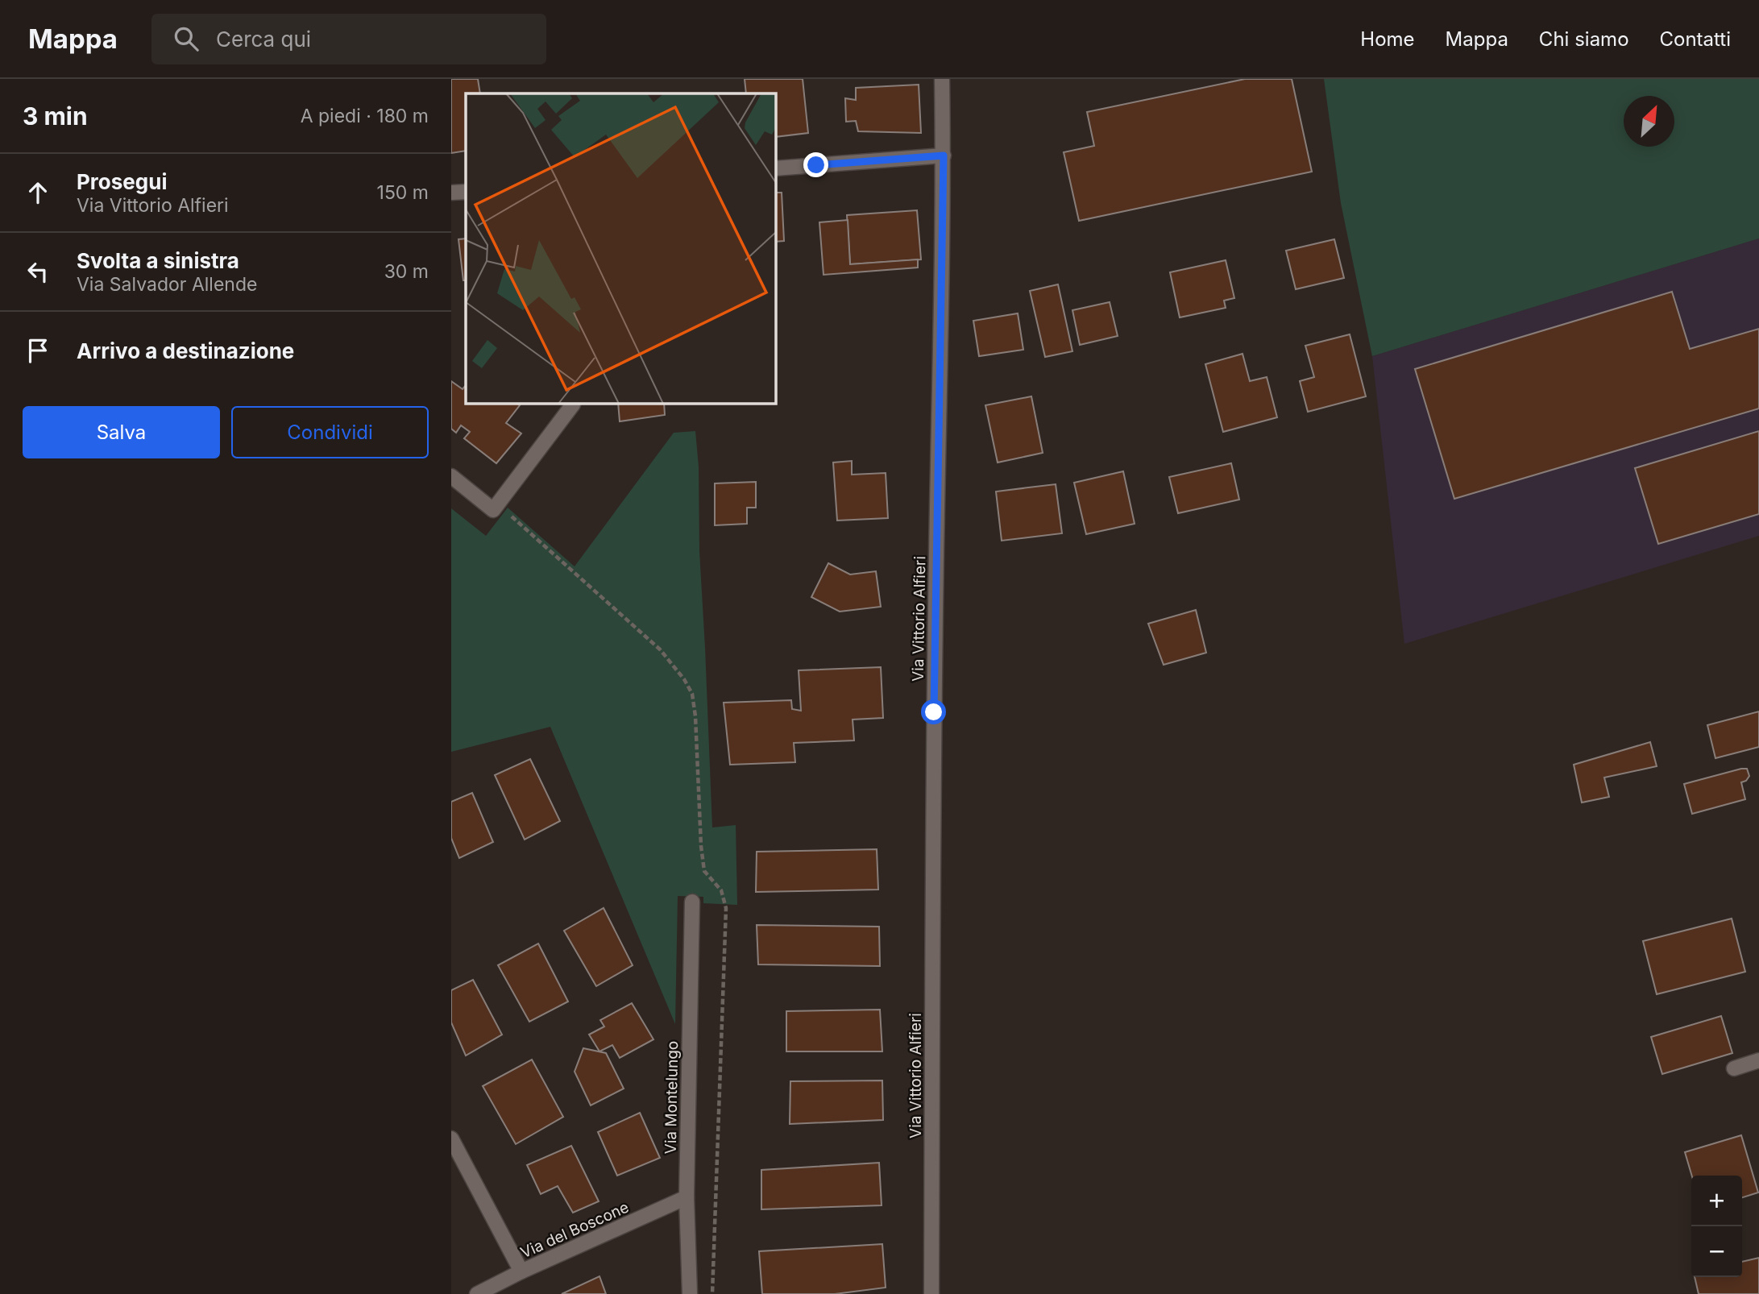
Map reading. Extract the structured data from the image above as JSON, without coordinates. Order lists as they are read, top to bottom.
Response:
{
  "streets": {
    "street": ["Via Vittorio Alfieri", "Via Montelungo", "Via del Boscone"]
  },
  "crossings": [
    ["Via Montelungo", "Via del Boscone"]
  ],
  "north": "top right",
  "page": {
    "header": "Mappa",
    "search": "Cerca qui",
    "nav": [
      "Home",
      "Mappa",
      "Chi siamo",
      "Contatti"
    ],
    "heading": ["3 min", "A piedi · 180 m"],
    "list": [
      ["Prosegui", "Via Vittorio Alfieri", "150 m"],
      ["Svolta a sinistra", "Via Salvador Allende", "30 m"],
      "Arrivo a destinazione"
    ],
    "buttons": ["Salva", "Condividi"],
    "map_buttons": ["+", "−"]
  }
}
